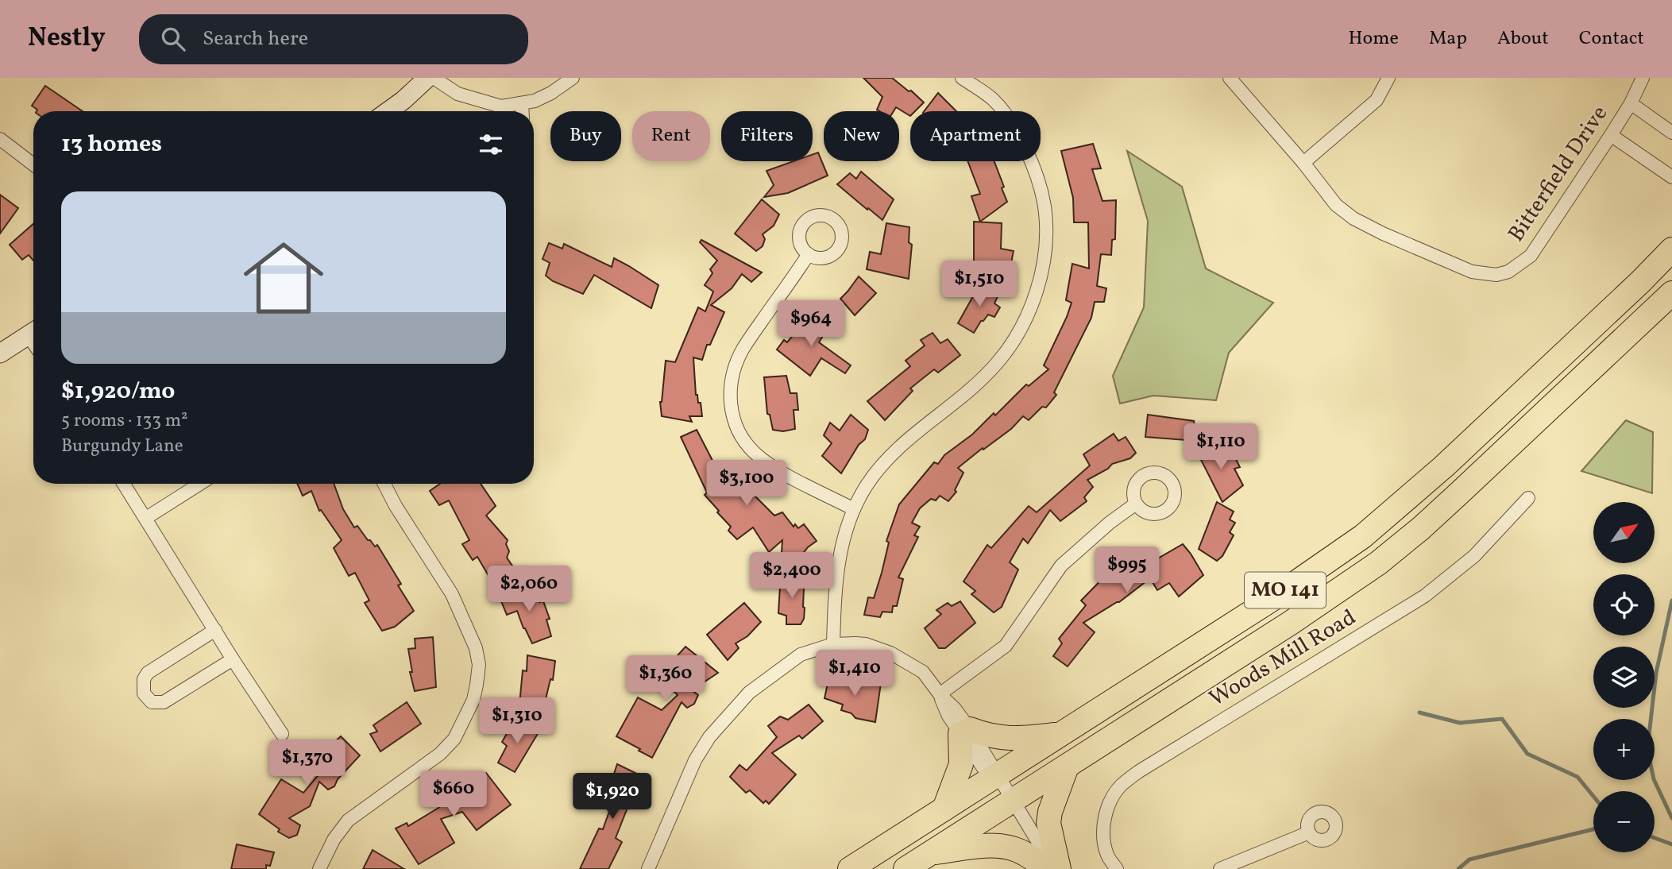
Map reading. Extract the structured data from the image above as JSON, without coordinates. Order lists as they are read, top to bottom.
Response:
{
  "streets": {
    "highway": ["MO 141"],
    "street": ["Bitterfield Drive", "Woods Mill Road"]
  },
  "north": "top right",
  "page": {
    "header": "Nestly",
    "search": "Search here",
    "nav": [
      "Home",
      "Map",
      "About",
      "Contact"
    ],
    "chip": [
      "Buy",
      "Rent",
      "Filters",
      "New",
      "Apartment"
    ],
    "heading": "13 homes",
    "list": [
      {
        "name": "$1,920/mo",
        "note": "5 rooms · 133 m² · Burgundy Lane"
      }
    ],
    "price": [
      "$1,510",
      "$964",
      "$1,110",
      "$3,100",
      "$995",
      "$2,400",
      "$2,060",
      "$1,410",
      "$1,360",
      "$1,310",
      "$1,370",
      "$660",
      "$1,920"
    ],
    "map_buttons": ["+", "−"]
  }
}
